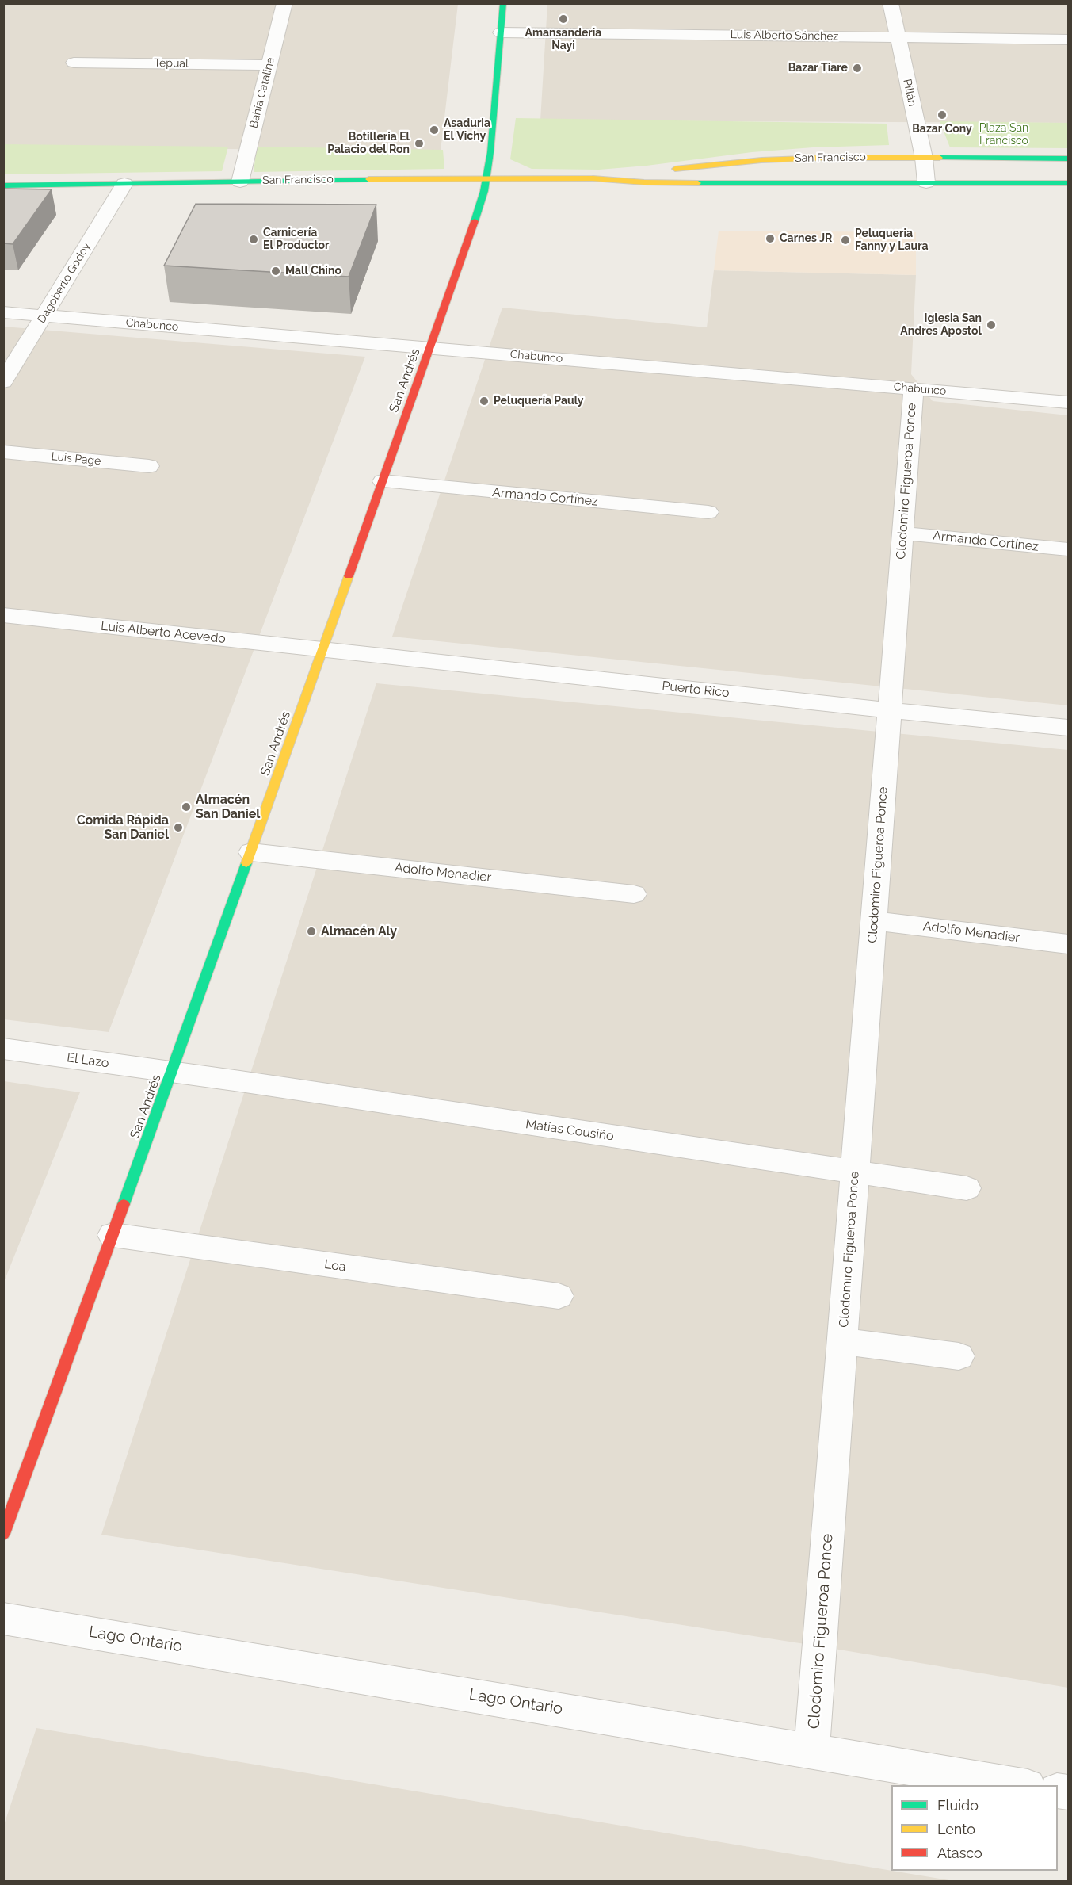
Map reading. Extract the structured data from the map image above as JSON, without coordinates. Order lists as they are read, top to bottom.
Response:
{
  "streets": {
    "street": [
      "Luis Alberto Sánchez",
      "Tepual",
      "Bahía Catalina",
      "Pillán",
      "San Francisco",
      "Dagoberto Godoy",
      "Chabunco",
      "San Andrés",
      "Luis Page",
      "Clodomiro Figueroa Ponce",
      "Armando Cortínez",
      "Luis Alberto Acevedo",
      "Puerto Rico",
      "Adolfo Menadier",
      "El Lazo",
      "Matías Cousiño",
      "Loa",
      "Lago Ontario"
    ]
  },
  "crossings": [
    ["Luis Alberto Sánchez", "Pillán"],
    ["Luis Alberto Sánchez", "San Andrés"],
    ["Tepual", "Bahía Catalina"],
    ["Bahía Catalina", "San Francisco"],
    ["Pillán", "San Francisco"],
    ["San Francisco", "Dagoberto Godoy"],
    ["San Francisco", "San Andrés"],
    ["Dagoberto Godoy", "Chabunco"],
    ["Chabunco", "San Andrés"],
    ["Chabunco", "Clodomiro Figueroa Ponce"],
    ["San Andrés", "Armando Cortínez"],
    ["San Andrés", "Luis Alberto Acevedo"],
    ["San Andrés", "Puerto Rico"],
    ["San Andrés", "Adolfo Menadier"],
    ["San Andrés", "El Lazo"],
    ["San Andrés", "Matías Cousiño"],
    ["San Andrés", "Loa"],
    ["Clodomiro Figueroa Ponce", "Armando Cortínez"],
    ["Clodomiro Figueroa Ponce", "Puerto Rico"],
    ["Clodomiro Figueroa Ponce", "Adolfo Menadier"],
    ["Clodomiro Figueroa Ponce", "Matías Cousiño"],
    ["Clodomiro Figueroa Ponce", "Lago Ontario"],
    ["Luis Alberto Acevedo", "Puerto Rico"],
    ["El Lazo", "Matías Cousiño"]
  ],
  "parks": ["Plaza San Francisco"],
  "places": [
    "Amansanderia Nayi",
    "Bazar Tiare",
    "Bazar Cony",
    "Asaduria El Vichy",
    "Botilleria El Palacio del Ron",
    "Carnes JR",
    "Carnicería El Productor",
    "Peluqueria Fanny y Laura",
    "Mall Chino",
    "Iglesia San Andres Apostol",
    "Peluquería Pauly",
    "Almacén San Daniel",
    "Comida Rápida San Daniel",
    "Almacén Aly"
  ],
  "legend": ["Fluido", "Lento", "Atasco"]
}
